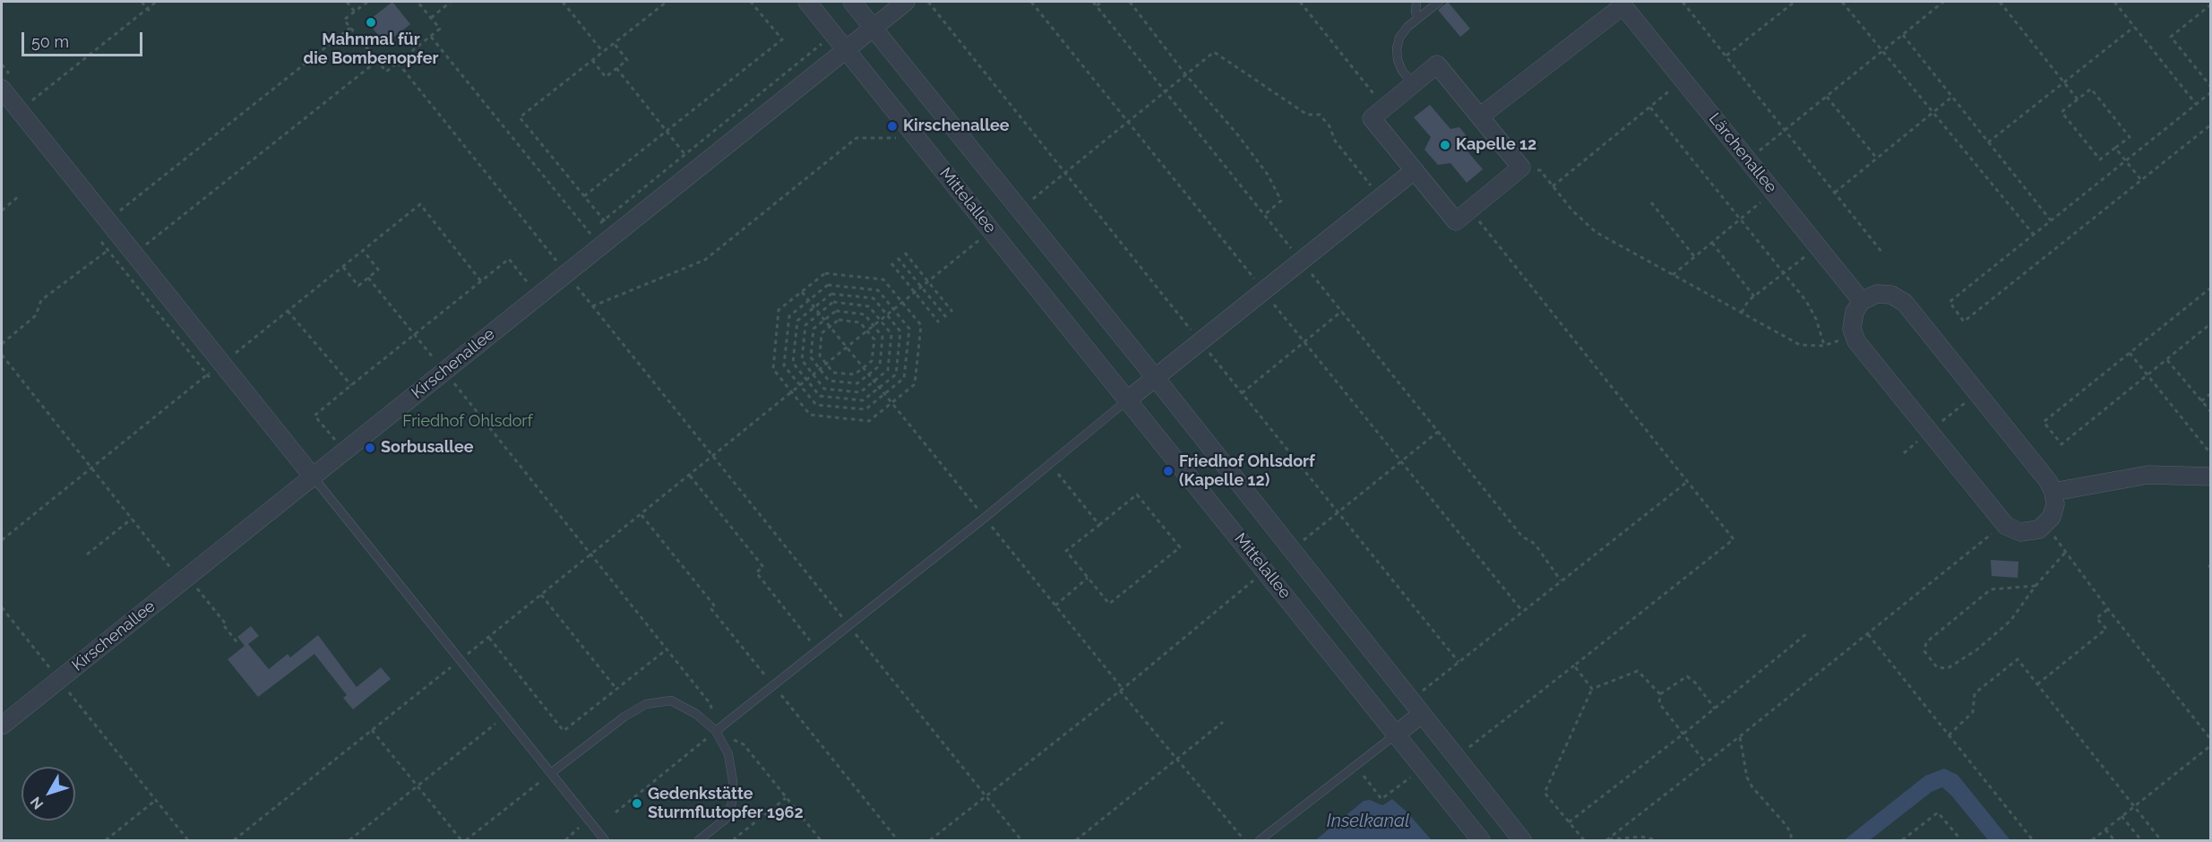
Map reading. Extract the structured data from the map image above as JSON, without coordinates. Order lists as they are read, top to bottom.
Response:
{
  "streets": {
    "street": ["Lärchenallee", "Mittelallee", "Kirschenallee"]
  },
  "crossings": [
    ["Mittelallee", "Kirschenallee"]
  ],
  "water": ["Inselkanal"],
  "parks": ["Friedhof Ohlsdorf"],
  "places": [
    "Mahnmal für die Bombenopfer",
    "Kirschenallee",
    "Kapelle 12",
    "Sorbusallee",
    "Friedhof Ohlsdorf (Kapelle 12)",
    "Gedenkstätte Sturmflutopfer 1962"
  ],
  "scale_bar": "50 m",
  "north": "bottom left"
}
